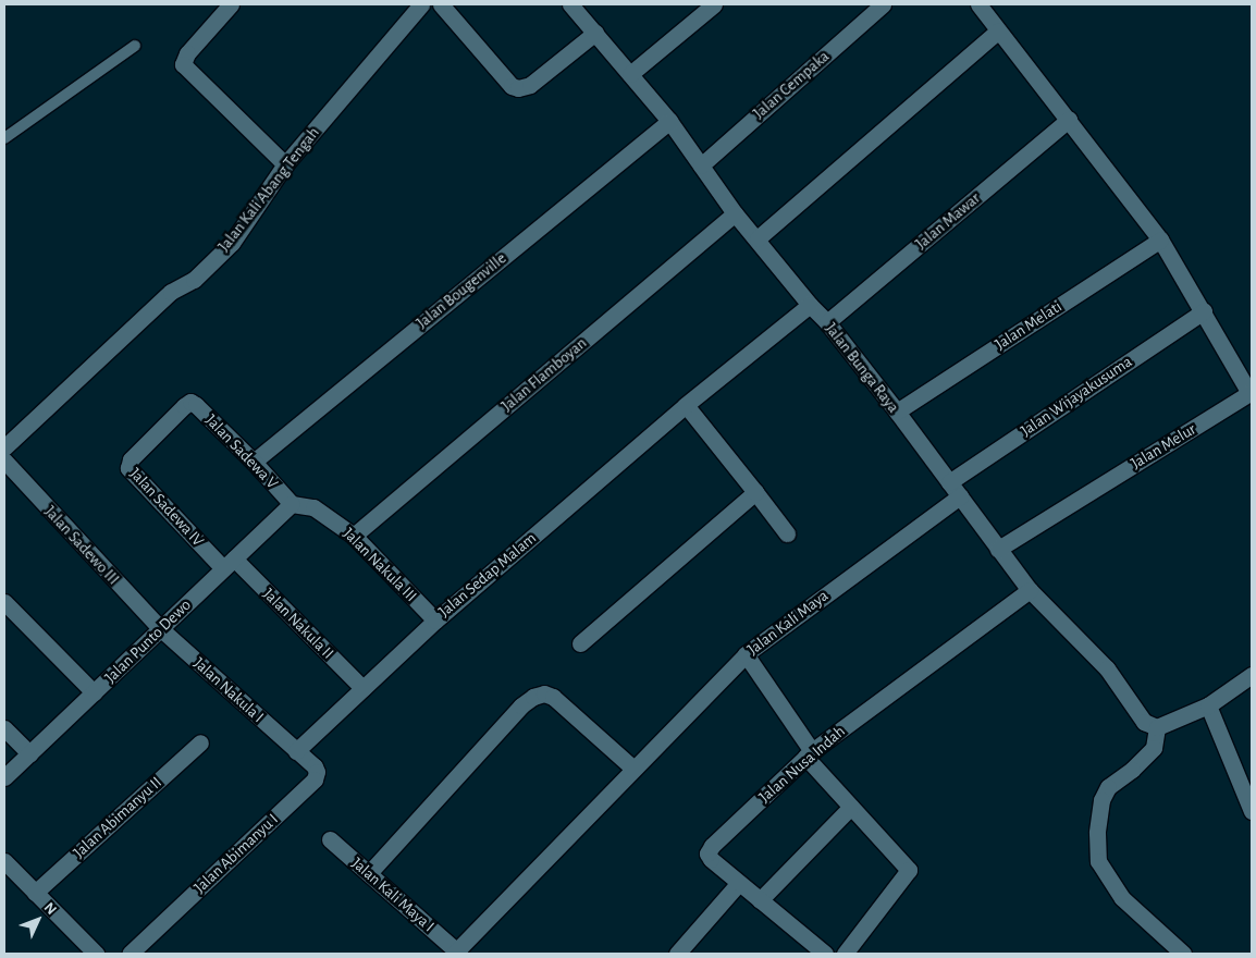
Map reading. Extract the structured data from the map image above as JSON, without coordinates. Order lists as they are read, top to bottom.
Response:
{
  "streets": {
    "street": [
      "Jalan Cempaka",
      "Jalan Kali Abang Tengah",
      "Jalan Mawar",
      "Jalan Bougenville",
      "Jalan Melati",
      "Jalan Bunga Raya",
      "Jalan Flamboyan",
      "Jalan Wijayakusuma",
      "Jalan Melur",
      "Jalan Sadewa V",
      "Jalan Sadewa IV",
      "Jalan Sadewo III",
      "Jalan Nakula III",
      "Jalan Sedap Malam",
      "Jalan Kali Maya",
      "Jalan Nakula II",
      "Jalan Punto Dewo",
      "Jalan Nakula I",
      "Jalan Nusa Indah",
      "Jalan Abimanyu II",
      "Jalan Abimanyu I",
      "Jalan Kali Maya I"
    ]
  },
  "crossings": [
    ["Jalan Cempaka", "Jalan Bunga Raya"],
    ["Jalan Mawar", "Jalan Bunga Raya"],
    ["Jalan Mawar", "Jalan Melur"],
    ["Jalan Bougenville", "Jalan Bunga Raya"],
    ["Jalan Bougenville", "Jalan Sadewa V"],
    ["Jalan Melati", "Jalan Bunga Raya"],
    ["Jalan Melati", "Jalan Melur"],
    ["Jalan Bunga Raya", "Jalan Flamboyan"],
    ["Jalan Bunga Raya", "Jalan Wijayakusuma"],
    ["Jalan Bunga Raya", "Jalan Melur"],
    ["Jalan Bunga Raya", "Jalan Sedap Malam"],
    ["Jalan Bunga Raya", "Jalan Kali Maya"],
    ["Jalan Bunga Raya", "Jalan Nusa Indah"],
    ["Jalan Flamboyan", "Jalan Nakula III"],
    ["Jalan Wijayakusuma", "Jalan Melur"],
    ["Jalan Sadewa V", "Jalan Sadewa IV"],
    ["Jalan Sadewa V", "Jalan Nakula III"],
    ["Jalan Sadewa V", "Jalan Punto Dewo"],
    ["Jalan Sadewa IV", "Jalan Nakula II"],
    ["Jalan Sadewa IV", "Jalan Punto Dewo"],
    ["Jalan Sadewo III", "Jalan Punto Dewo"],
    ["Jalan Sadewo III", "Jalan Nakula I"],
    ["Jalan Nakula III", "Jalan Sedap Malam"],
    ["Jalan Nakula III", "Jalan Punto Dewo"],
    ["Jalan Sedap Malam", "Jalan Nakula II"],
    ["Jalan Sedap Malam", "Jalan Nakula I"],
    ["Jalan Sedap Malam", "Jalan Abimanyu I"],
    ["Jalan Kali Maya", "Jalan Kali Maya I"],
    ["Jalan Nakula II", "Jalan Punto Dewo"],
    ["Jalan Punto Dewo", "Jalan Nakula I"],
    ["Jalan Nakula I", "Jalan Abimanyu I"]
  ],
  "north": "top right"
}
